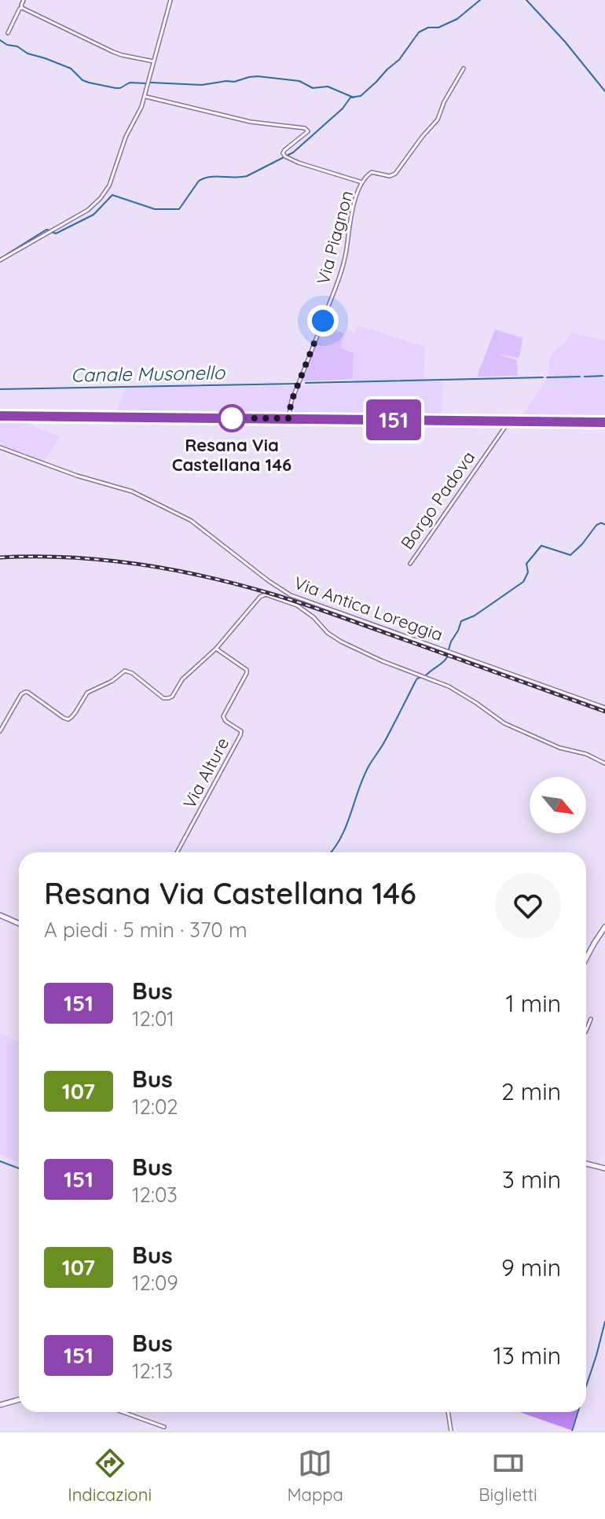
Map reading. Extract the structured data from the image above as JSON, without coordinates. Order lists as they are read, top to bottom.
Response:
{
  "streets": {
    "street": [
      "Via Piagnon",
      "Borgo Padova",
      "Via Antica Loreggia",
      "Via Alture"
    ]
  },
  "water": ["Canale Musonello"],
  "places": ["Resana Via Castellana 146"],
  "lines": ["bus line 151"],
  "north": "bottom right",
  "page": {
    "on_map": "151",
    "heading": ["Resana Via Castellana 146", "A piedi · 5 min · 370 m"],
    "list": [
      {
        "mark": "151",
        "name": "Bus",
        "note": "12:01",
        "value": "1 min"
      },
      {
        "mark": "107",
        "name": "Bus",
        "note": "12:02",
        "value": "2 min"
      },
      {
        "mark": "151",
        "name": "Bus",
        "note": "12:03",
        "value": "3 min"
      },
      {
        "mark": "107",
        "name": "Bus",
        "note": "12:09",
        "value": "9 min"
      },
      {
        "mark": "151",
        "name": "Bus",
        "note": "12:13",
        "value": "13 min"
      }
    ],
    "tabs": ["Indicazioni", "Mappa", "Biglietti"]
  }
}
